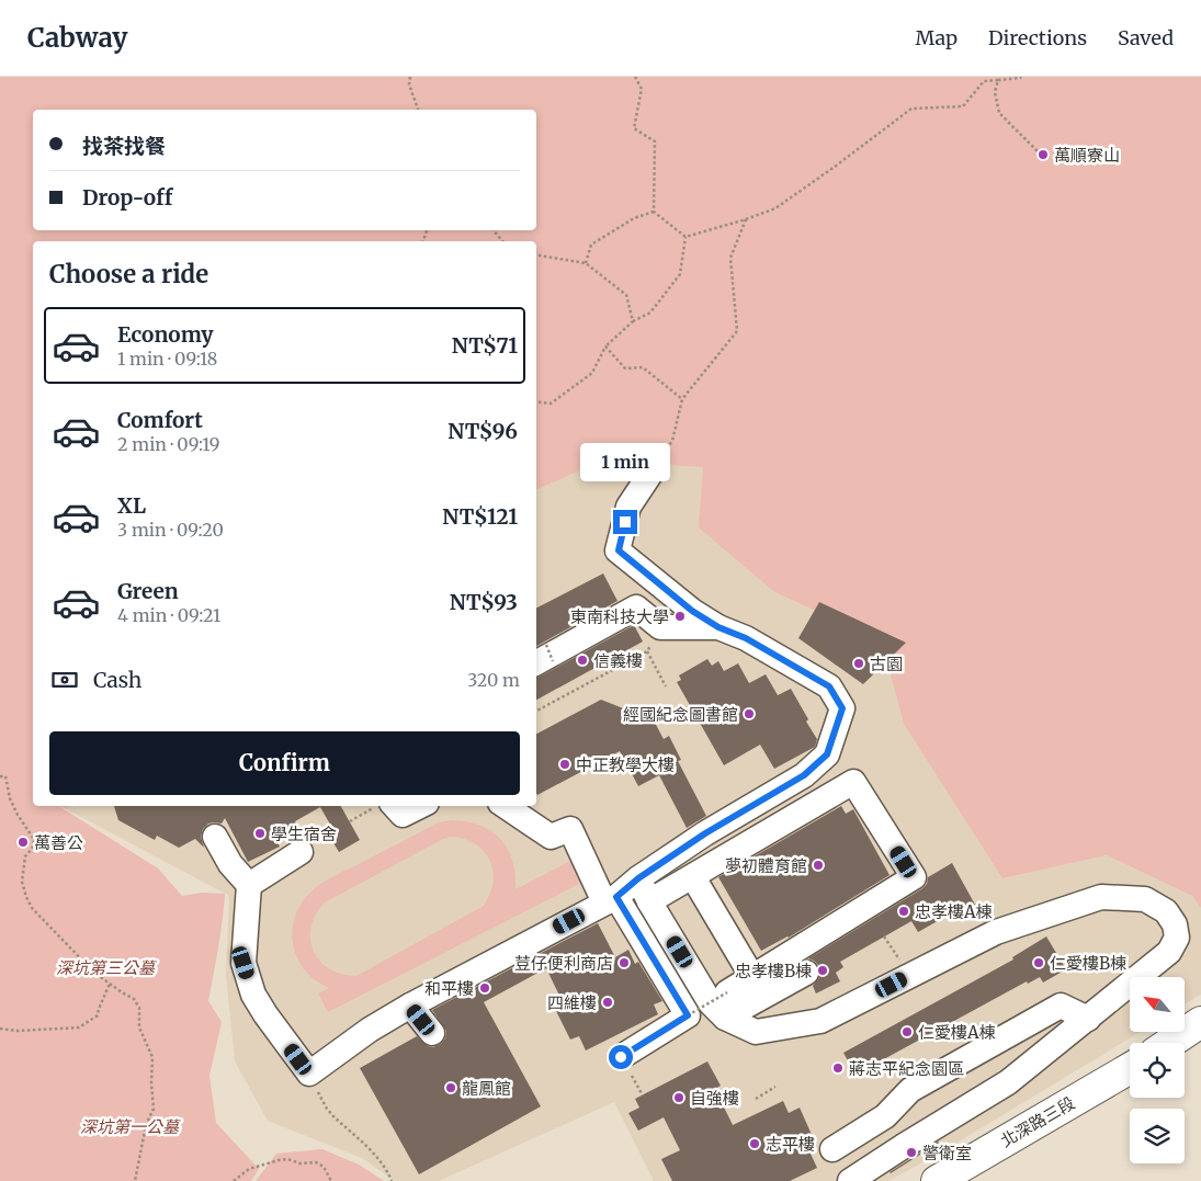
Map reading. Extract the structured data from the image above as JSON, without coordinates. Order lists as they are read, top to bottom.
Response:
{
  "streets": {
    "main road": ["北深路三段"]
  },
  "parks": ["深坑第三公墓", "深坑第一公墓"],
  "places": [
    "萬順寮山",
    "東南科技大學",
    "信義樓",
    "古園",
    "經國紀念圖書館",
    "中正教學大樓",
    "學生宿舍",
    "萬善公",
    "夢初體育館",
    "忠孝樓A棟",
    "荳仔便利商店",
    "仁愛樓B棟",
    "忠孝樓B棟",
    "和平樓",
    "四維樓",
    "仁愛樓A棟",
    "蔣志平紀念園區",
    "龍鳳館",
    "自強樓",
    "志平樓",
    "警衛室"
  ],
  "north": "top left",
  "page": {
    "header": "Cabway",
    "nav": ["Map", "Directions", "Saved"],
    "banner": ["找茶找餐", "Drop-off"],
    "heading": "Choose a ride",
    "list": [
      {
        "name": "Economy",
        "note": "1 min · 09:18",
        "value": "NT$71"
      },
      {
        "name": "Comfort",
        "note": "2 min · 09:19",
        "value": "NT$96"
      },
      {
        "name": "XL",
        "note": "3 min · 09:20",
        "value": "NT$121"
      },
      {
        "name": "Green",
        "note": "4 min · 09:21",
        "value": "NT$93"
      }
    ],
    "bubble": "1 min",
    "pay": ["Cash", "320 m"],
    "buttons": "Confirm"
  }
}
